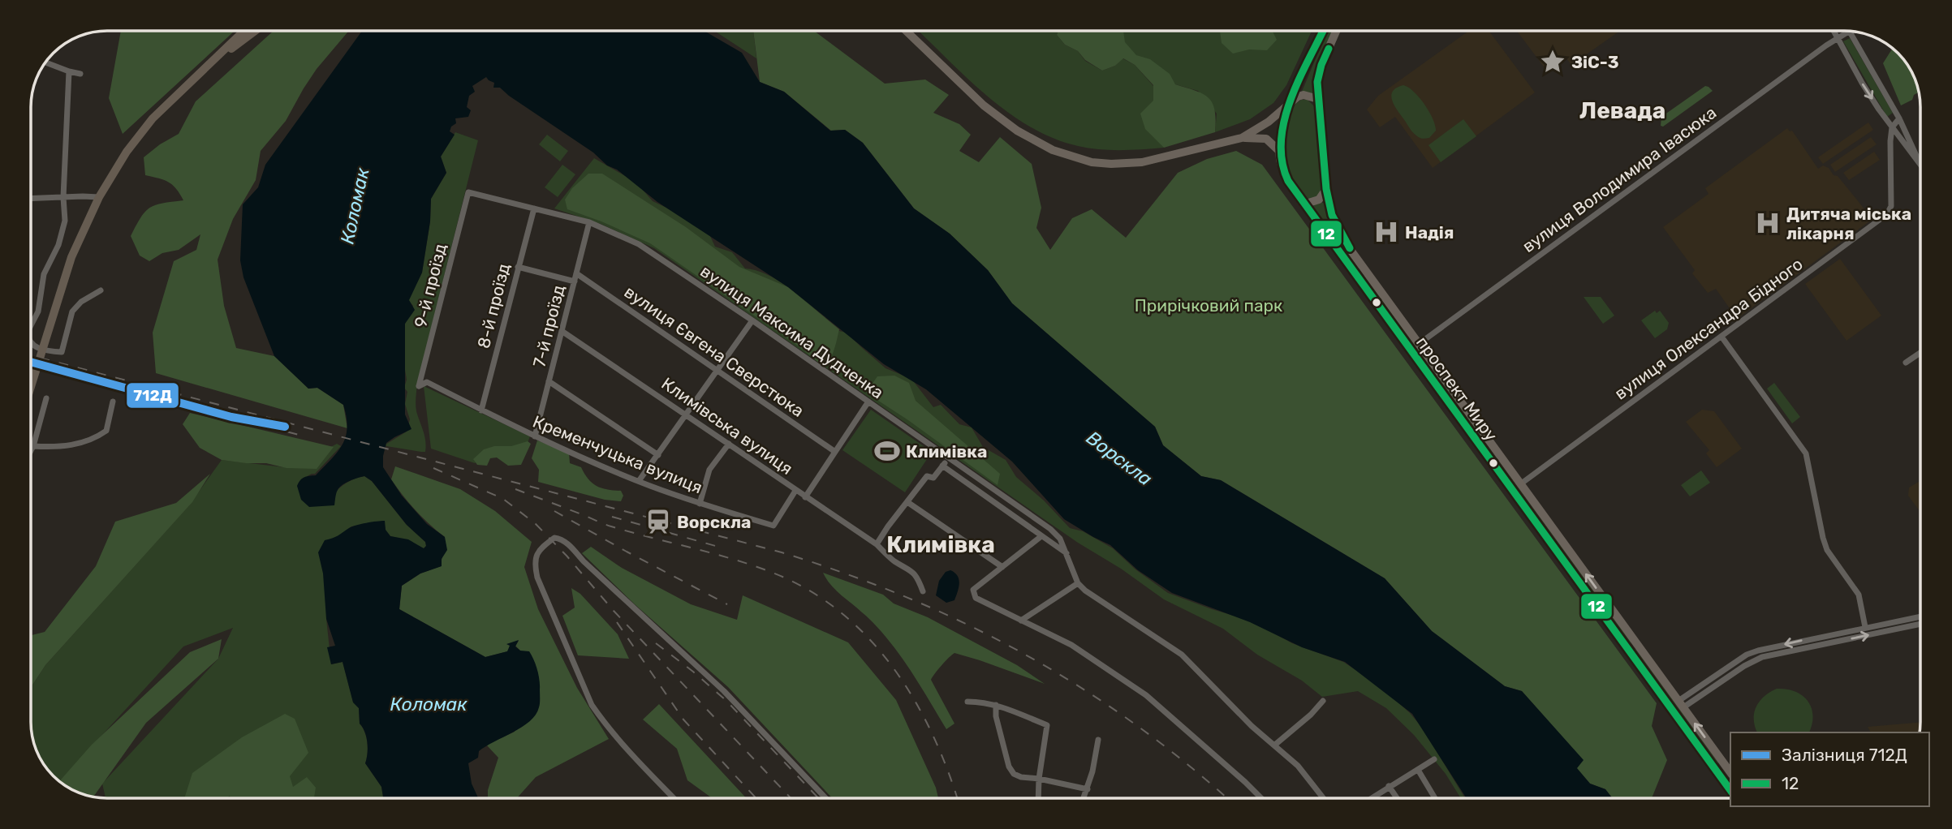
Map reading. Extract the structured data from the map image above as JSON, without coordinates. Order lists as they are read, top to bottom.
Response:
{
  "streets": {
    "main road": ["проспект Миру"],
    "street": [
      "вулиця Володимира Івасюка",
      "9-й проїзд",
      "8-й проїзд",
      "7-й проїзд",
      "вулиця Олександра Бідного",
      "вулиця Максима Дудченка",
      "вулиця Євгена Сверстюка",
      "Климівська вулиця",
      "Кременчуцька вулиця"
    ]
  },
  "crossings": [
    ["вулиця Володимира Івасюка", "проспект Миру"],
    ["9-й проїзд", "вулиця Максима Дудченка"],
    ["9-й проїзд", "Кременчуцька вулиця"],
    ["8-й проїзд", "вулиця Максима Дудченка"],
    ["8-й проїзд", "Кременчуцька вулиця"],
    ["7-й проїзд", "вулиця Максима Дудченка"],
    ["7-й проїзд", "вулиця Євгена Сверстюка"],
    ["7-й проїзд", "Климівська вулиця"],
    ["7-й проїзд", "Кременчуцька вулиця"],
    ["вулиця Олександра Бідного", "проспект Миру"],
    ["Климівська вулиця", "Кременчуцька вулиця"]
  ],
  "districts": ["Левада", "Климівка"],
  "water": ["Коломак", "Ворскла"],
  "parks": ["Прирічковий парк"],
  "places": {
    "place": ["ЗіС-3"],
    "hospital": ["Дитяча міська лікарня", "Надія"],
    "sports": ["Климівка"],
    "station": ["Ворскла"]
  },
  "lines": ["transit line 12", "rail line 712Д"],
  "legend": ["Залізниця 712Д", "12"]
}
